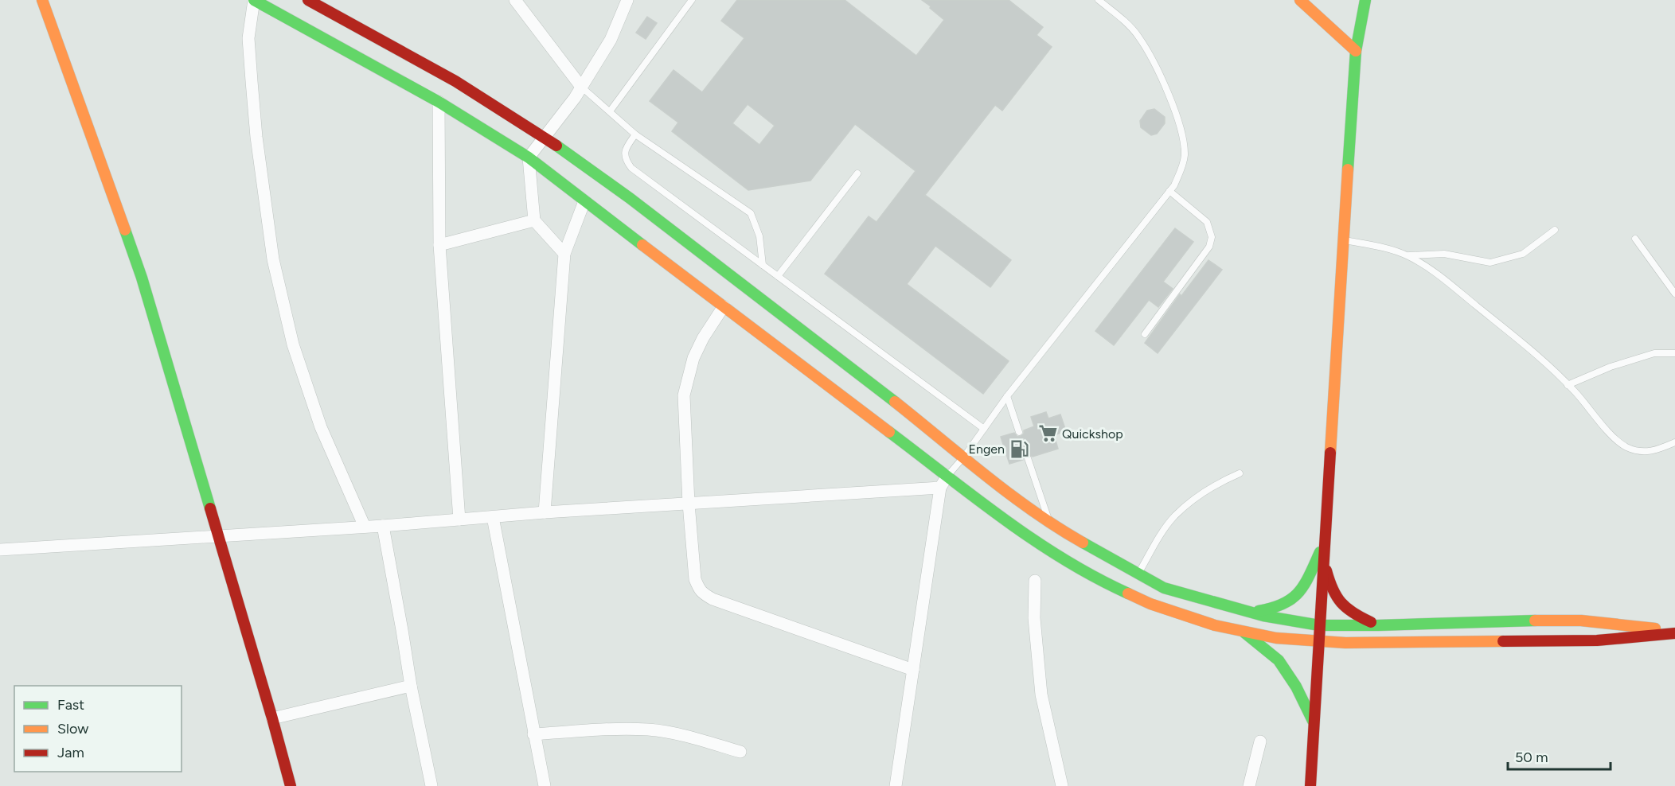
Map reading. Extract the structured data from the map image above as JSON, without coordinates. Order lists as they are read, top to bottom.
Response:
{
  "places": {
    "supermarket": ["Quickshop"],
    "fuel station": ["Engen"]
  },
  "legend": ["Fast", "Slow", "Jam"],
  "scale_bar": "50 m"
}
